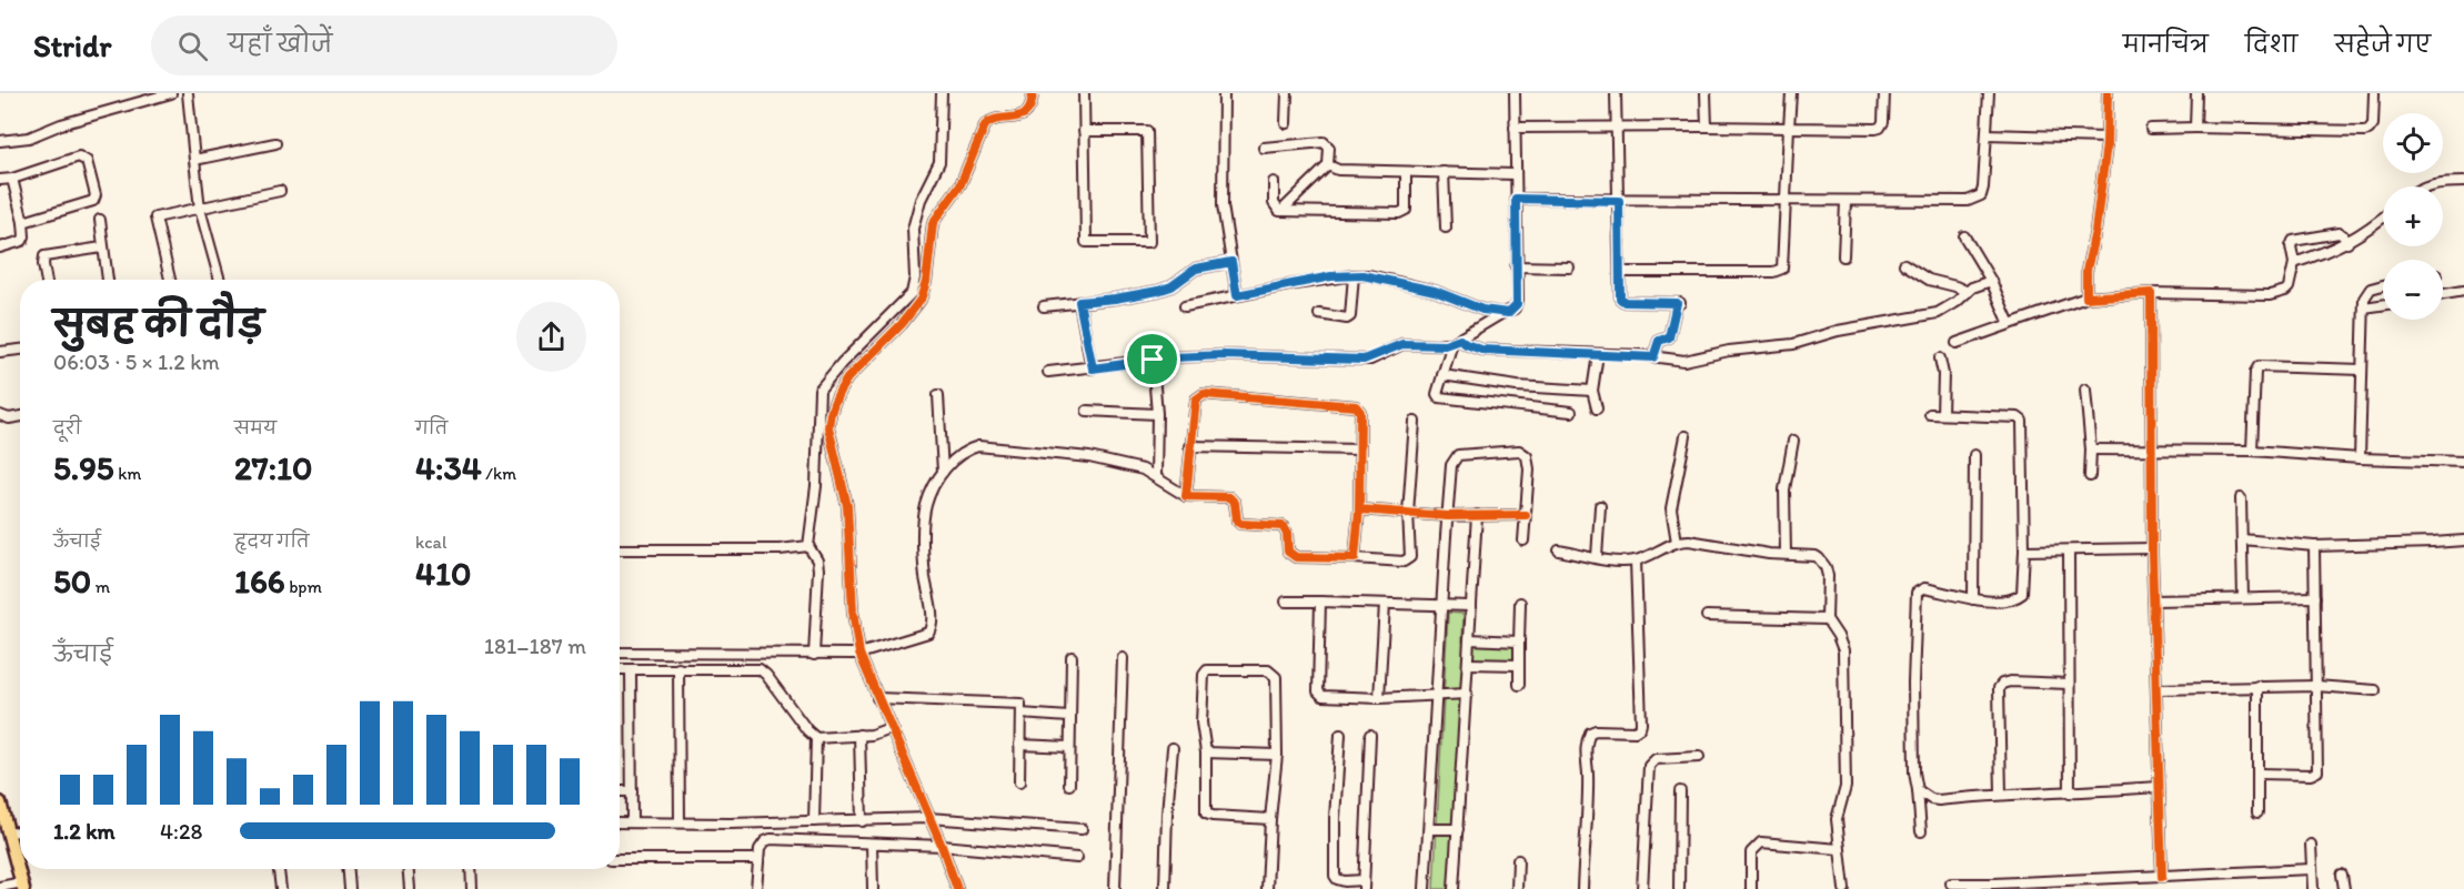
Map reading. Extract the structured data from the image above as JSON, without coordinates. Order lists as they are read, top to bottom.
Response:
{
  "page": {
    "header": "Stridr",
    "search": "यहाँ खोजें",
    "nav": ["मानचित्र", "दिशा", "सहेजे गए"],
    "map_buttons": ["+", "−"],
    "heading": ["सुबह की दौड़", "06:03 · 5 × 1.2 km"],
    "stats": [
      ["दूरी", "5.95 km"],
      ["समय", "27:10"],
      ["गति", "4:34 /km"],
      ["ऊँचाई", "50 m"],
      ["हृदय गति", "166 bpm"],
      ["kcal", "410"]
    ],
    "chart": ["ऊँचाई", "181–187 m"],
    "list": [
      {
        "name": "1.2 km",
        "note": "4:28"
      }
    ]
  }
}
